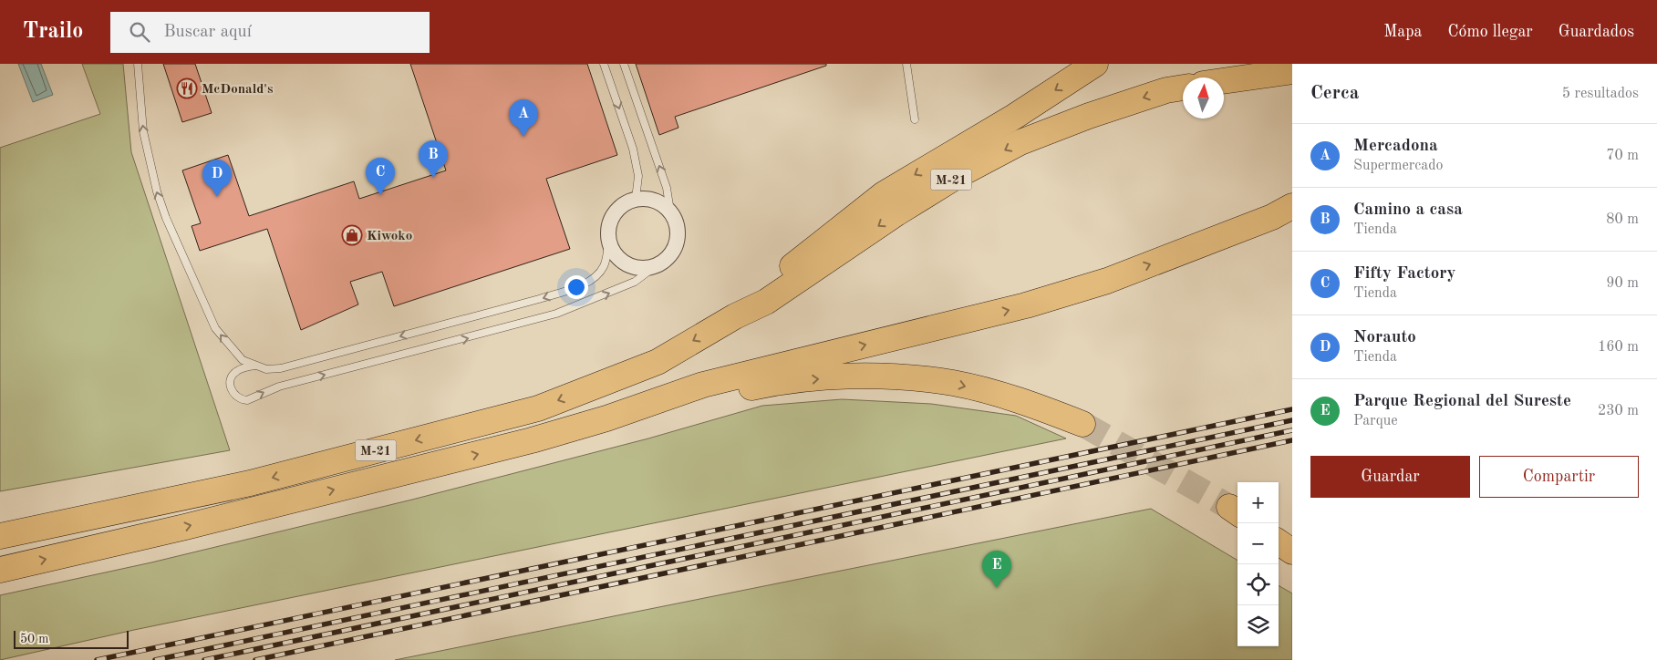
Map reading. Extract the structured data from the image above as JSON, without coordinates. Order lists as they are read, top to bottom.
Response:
{
  "streets": {
    "highway": ["M-21"]
  },
  "places": {
    "restaurant": ["McDonald's"],
    "shop": ["Kiwoko"]
  },
  "scale_bar": "50 m",
  "north": "top",
  "page": {
    "header": "Trailo",
    "search": "Buscar aquí",
    "nav": ["Mapa", "Cómo llegar", "Guardados"],
    "heading": ["Cerca", "5 resultados"],
    "pins": [
      "A",
      "B",
      "C",
      "D",
      "E"
    ],
    "list": [
      {
        "mark": "A",
        "name": "Mercadona",
        "note": "Supermercado",
        "value": "70 m"
      },
      {
        "mark": "B",
        "name": "Camino a casa",
        "note": "Tienda",
        "value": "80 m"
      },
      {
        "mark": "C",
        "name": "Fifty Factory",
        "note": "Tienda",
        "value": "90 m"
      },
      {
        "mark": "D",
        "name": "Norauto",
        "note": "Tienda",
        "value": "160 m"
      },
      {
        "mark": "E",
        "name": "Parque Regional del Sureste",
        "note": "Parque",
        "value": "230 m"
      }
    ],
    "buttons": ["Guardar", "Compartir"],
    "map_buttons": ["+", "−"],
    "scale": "50 m"
  }
}
